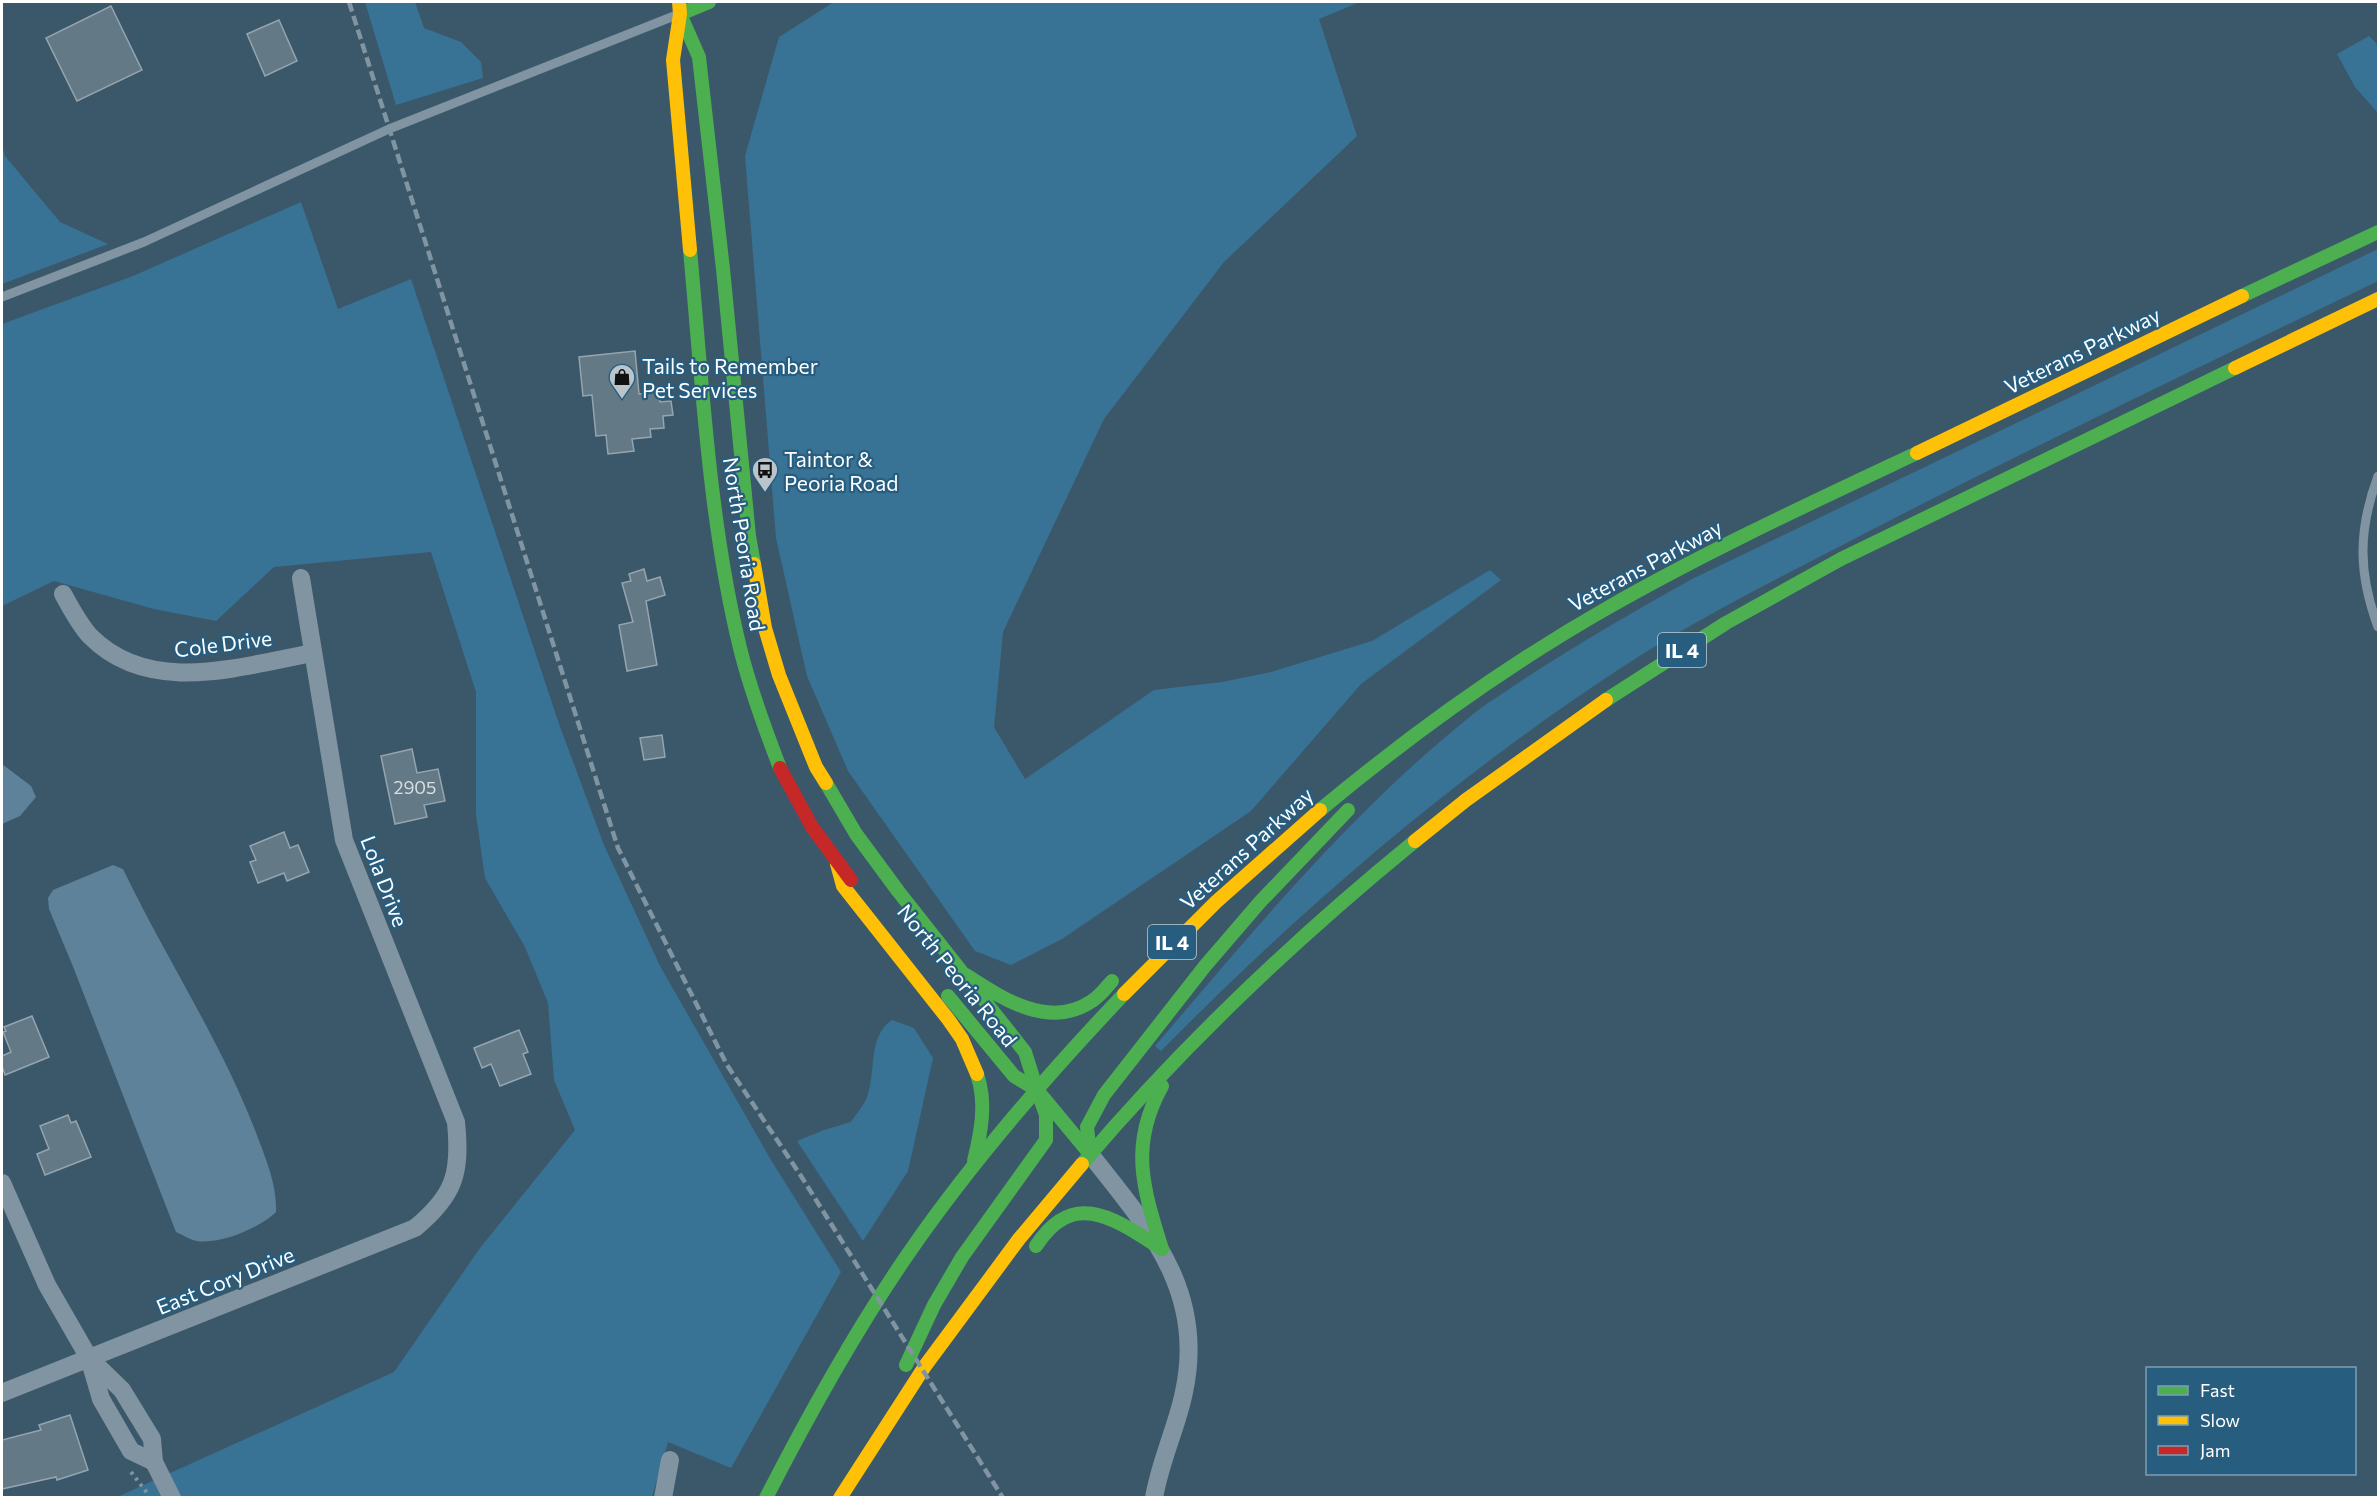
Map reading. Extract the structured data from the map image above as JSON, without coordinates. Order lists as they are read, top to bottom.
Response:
{
  "streets": {
    "main road": ["Veterans Parkway", "North Peoria Road", "IL 4"],
    "street": ["Cole Drive", "Lola Drive", "East Cory Drive"]
  },
  "crossings": [
    ["Veterans Parkway", "North Peoria Road"],
    ["North Peoria Road", "IL 4"],
    ["Cole Drive", "Lola Drive"],
    ["Lola Drive", "East Cory Drive"]
  ],
  "places": {
    "shop": ["Tails to Remember Pet Services"],
    "bus stop": ["Taintor & Peoria Road"]
  },
  "house_numbers": ["2905"],
  "legend": ["Fast", "Slow", "Jam"]
}
